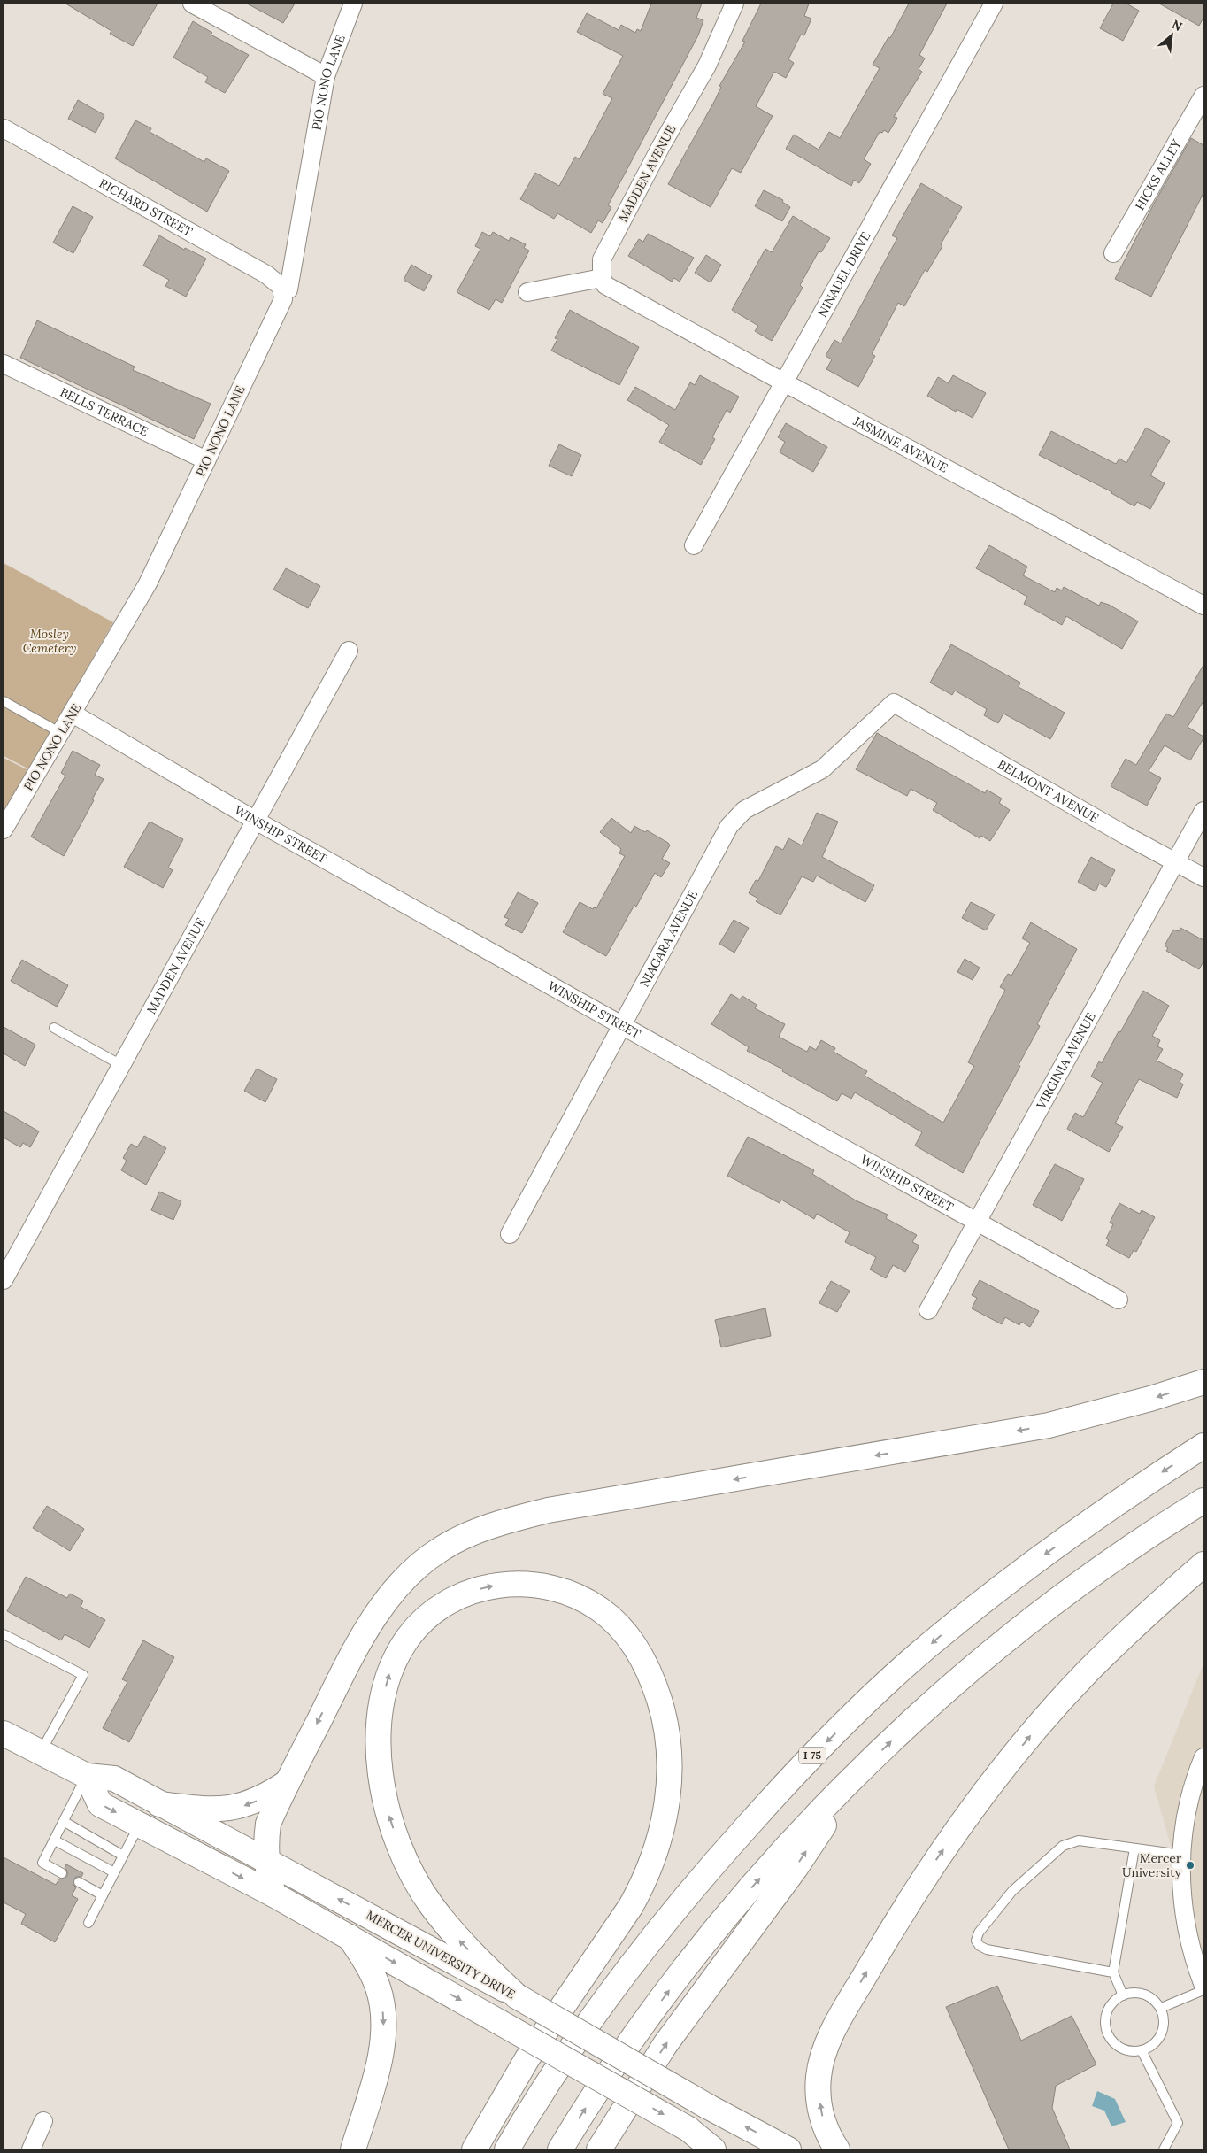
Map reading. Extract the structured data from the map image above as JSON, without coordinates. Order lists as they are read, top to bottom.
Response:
{
  "streets": {
    "main road": ["I 75", "MERCER UNIVERSITY DRIVE"],
    "street": [
      "PIO NONO LANE",
      "MADDEN AVENUE",
      "HICKS ALLEY",
      "RICHARD STREET",
      "NINADEL DRIVE",
      "BELLS TERRACE",
      "JASMINE AVENUE",
      "BELMONT AVENUE",
      "WINSHIP STREET",
      "NIAGARA AVENUE",
      "VIRGINIA AVENUE"
    ]
  },
  "crossings": [
    ["PIO NONO LANE", "RICHARD STREET"],
    ["PIO NONO LANE", "BELLS TERRACE"],
    ["PIO NONO LANE", "WINSHIP STREET"],
    ["MADDEN AVENUE", "JASMINE AVENUE"],
    ["MADDEN AVENUE", "WINSHIP STREET"],
    ["NINADEL DRIVE", "JASMINE AVENUE"],
    ["BELMONT AVENUE", "NIAGARA AVENUE"],
    ["BELMONT AVENUE", "VIRGINIA AVENUE"],
    ["WINSHIP STREET", "NIAGARA AVENUE"],
    ["WINSHIP STREET", "VIRGINIA AVENUE"]
  ],
  "parks": ["Mosley Cemetery"],
  "places": ["Mercer University"],
  "north": "top right"
}
